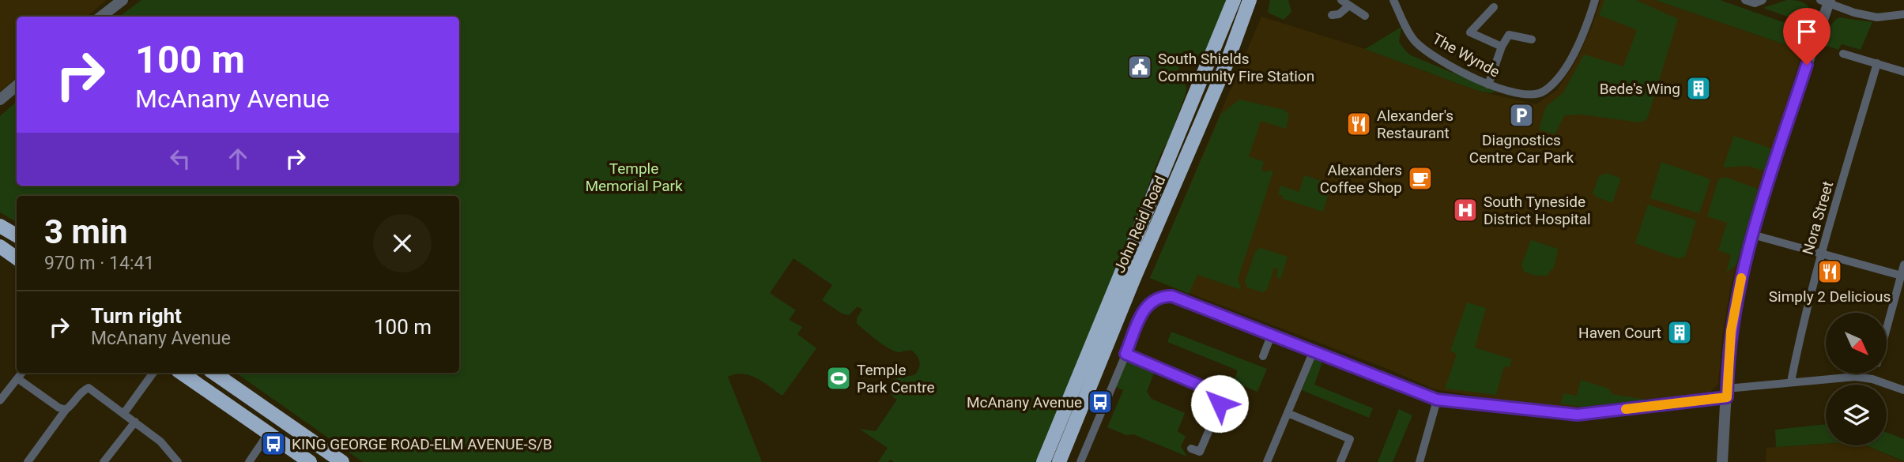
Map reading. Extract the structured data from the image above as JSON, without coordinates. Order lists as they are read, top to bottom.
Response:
{
  "streets": {
    "highway": ["John Reid Road"],
    "street": ["The Wynde", "Nora Street"]
  },
  "parks": ["Temple Memorial Park"],
  "places": {
    "public building": ["South Shields Community Fire Station"],
    "building": ["Bede's Wing", "Haven Court"],
    "parking": ["Diagnostics Centre Car Park"],
    "restaurant": ["Alexander's Restaurant", "Simply 2 Delicious"],
    "cafe": ["Alexanders Coffee Shop"],
    "hospital": ["South Tyneside District Hospital"],
    "sports": ["Temple Park Centre"],
    "bus stop": ["McAnany Avenue", "KING GEORGE ROAD-ELM AVENUE-S/B"]
  },
  "north": "bottom right",
  "page": {
    "turn": ["100 m", "McAnany Avenue"],
    "heading": ["3 min", "970 m · 14:41"],
    "list": [
      {
        "name": "Turn right",
        "note": "McAnany Avenue",
        "value": "100 m"
      }
    ]
  }
}
